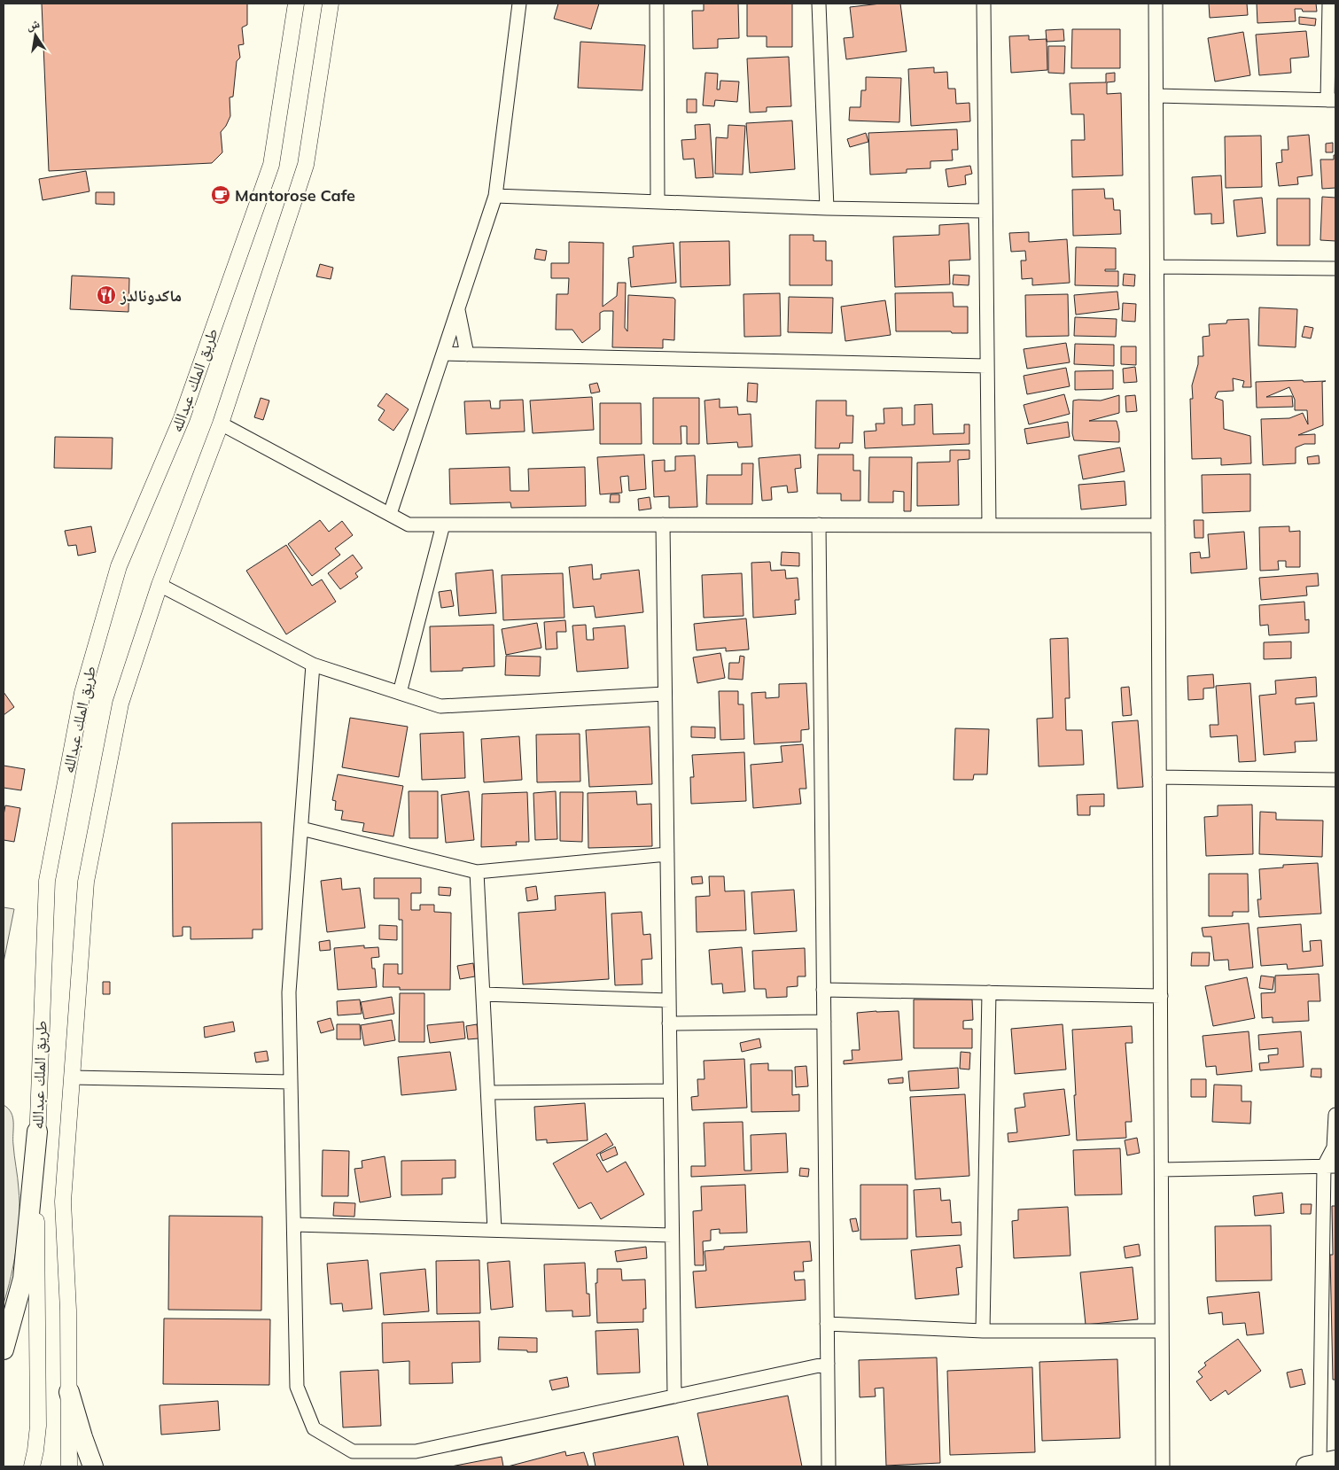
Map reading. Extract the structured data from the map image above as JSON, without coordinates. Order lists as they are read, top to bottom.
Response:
{
  "streets": {
    "street": ["طريق الملك عبدالله"]
  },
  "places": {
    "cafe": ["Mantorose Cafe"],
    "restaurant": ["ماكدونالدز"]
  },
  "north": "top"
}
